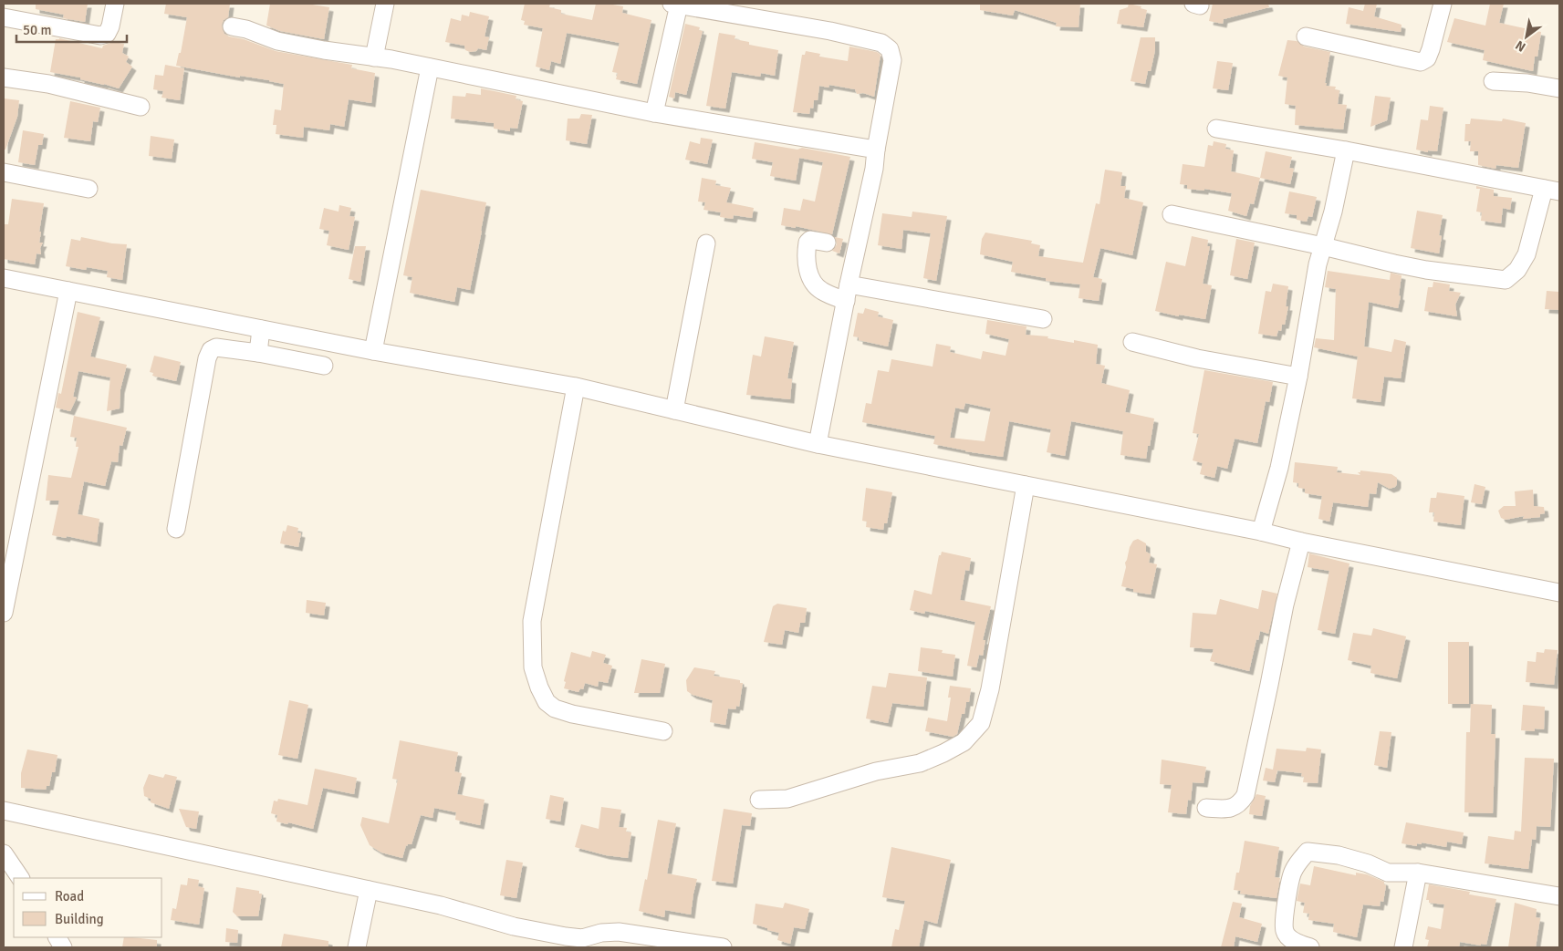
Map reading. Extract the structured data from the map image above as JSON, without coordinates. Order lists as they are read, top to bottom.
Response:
{
  "legend": ["Road", "Building"],
  "scale_bar": "50 m",
  "north": "bottom left"
}
